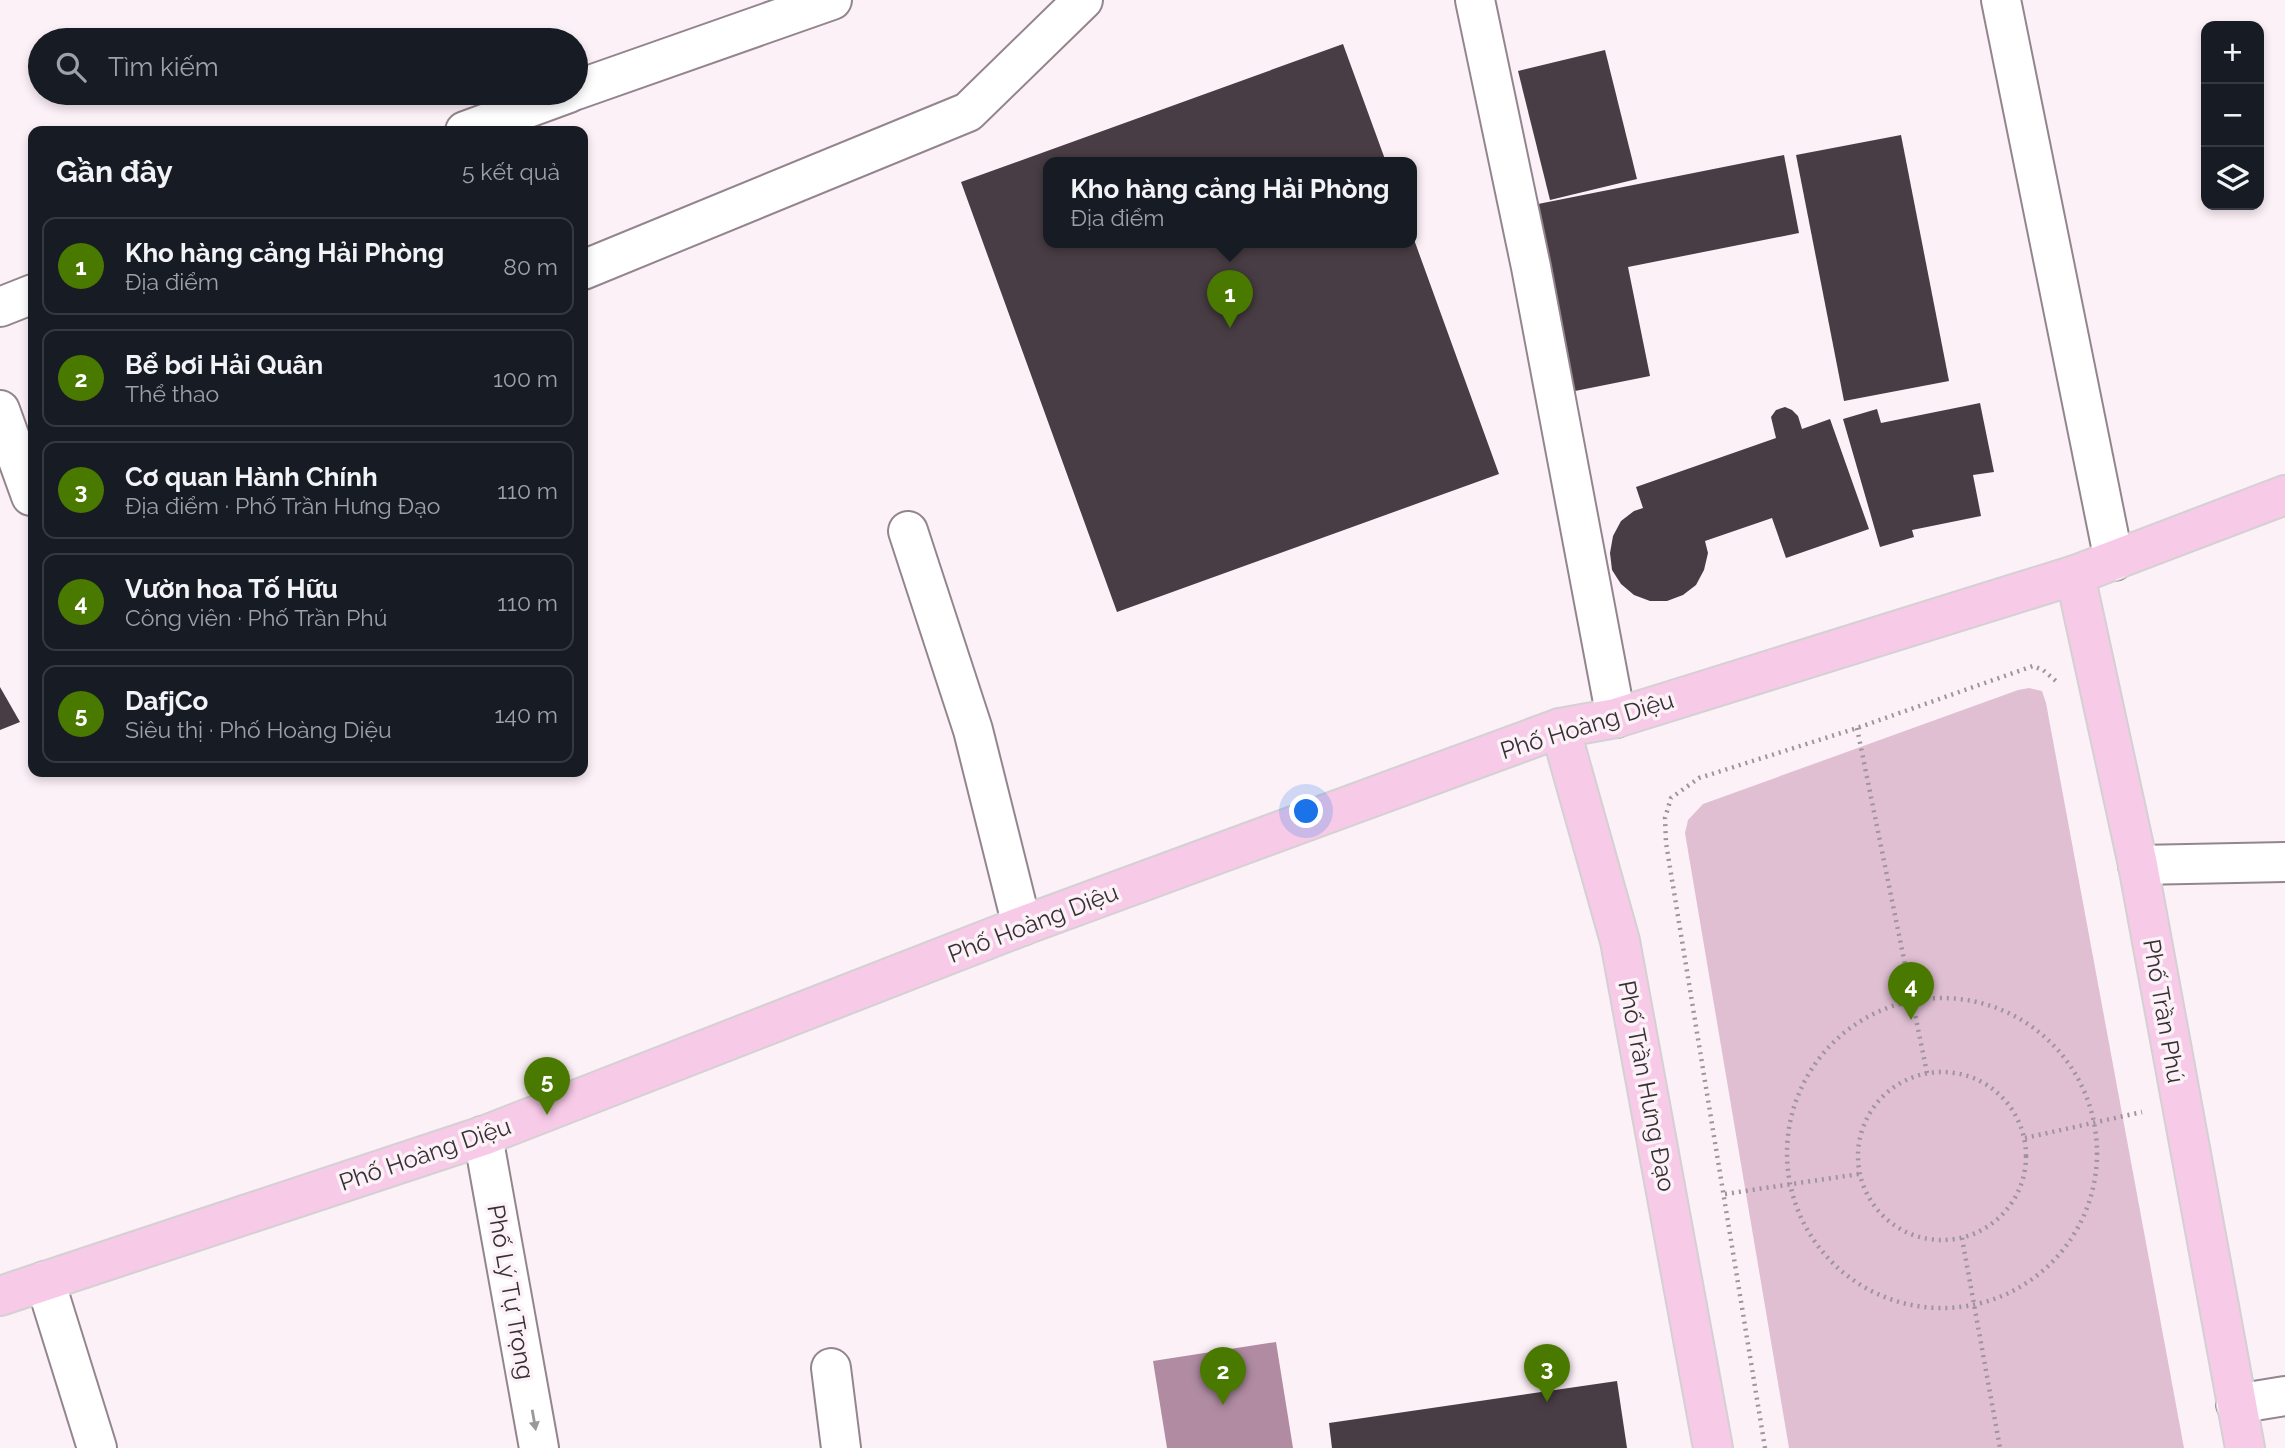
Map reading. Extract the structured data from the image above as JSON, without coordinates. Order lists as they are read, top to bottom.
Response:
{
  "streets": {
    "main road": ["Phố Hoàng Diệu", "Phố Trần Phú", "Phố Trần Hưng Đạo"],
    "street": ["Phố Lý Tự Trọng"]
  },
  "crossings": [
    ["Phố Hoàng Diệu", "Phố Trần Phú"],
    ["Phố Hoàng Diệu", "Phố Trần Hưng Đạo"],
    ["Phố Hoàng Diệu", "Phố Lý Tự Trọng"]
  ],
  "one_way": ["Phố Lý Tự Trọng"],
  "page": {
    "map_buttons": ["+", "−"],
    "search": "Tìm kiếm",
    "heading": ["Gần đây", "5 kết quả"],
    "popup": ["Kho hàng cảng Hải Phòng", "Địa điểm"],
    "list": [
      {
        "mark": "1",
        "name": "Kho hàng cảng Hải Phòng",
        "note": "Địa điểm",
        "value": "80 m"
      },
      {
        "mark": "2",
        "name": "Bể bơi Hải Quân",
        "note": "Thể thao",
        "value": "100 m"
      },
      {
        "mark": "3",
        "name": "Cơ quan Hành Chính",
        "note": "Địa điểm · Phố Trần Hưng Đạo",
        "value": "110 m"
      },
      {
        "mark": "4",
        "name": "Vườn hoa Tố Hữu",
        "note": "Công viên · Phố Trần Phú",
        "value": "110 m"
      },
      {
        "mark": "5",
        "name": "DafjCo",
        "note": "Siêu thị · Phố Hoàng Diệu",
        "value": "140 m"
      }
    ],
    "pins": [
      "1",
      "4",
      "5",
      "3",
      "2"
    ]
  }
}
